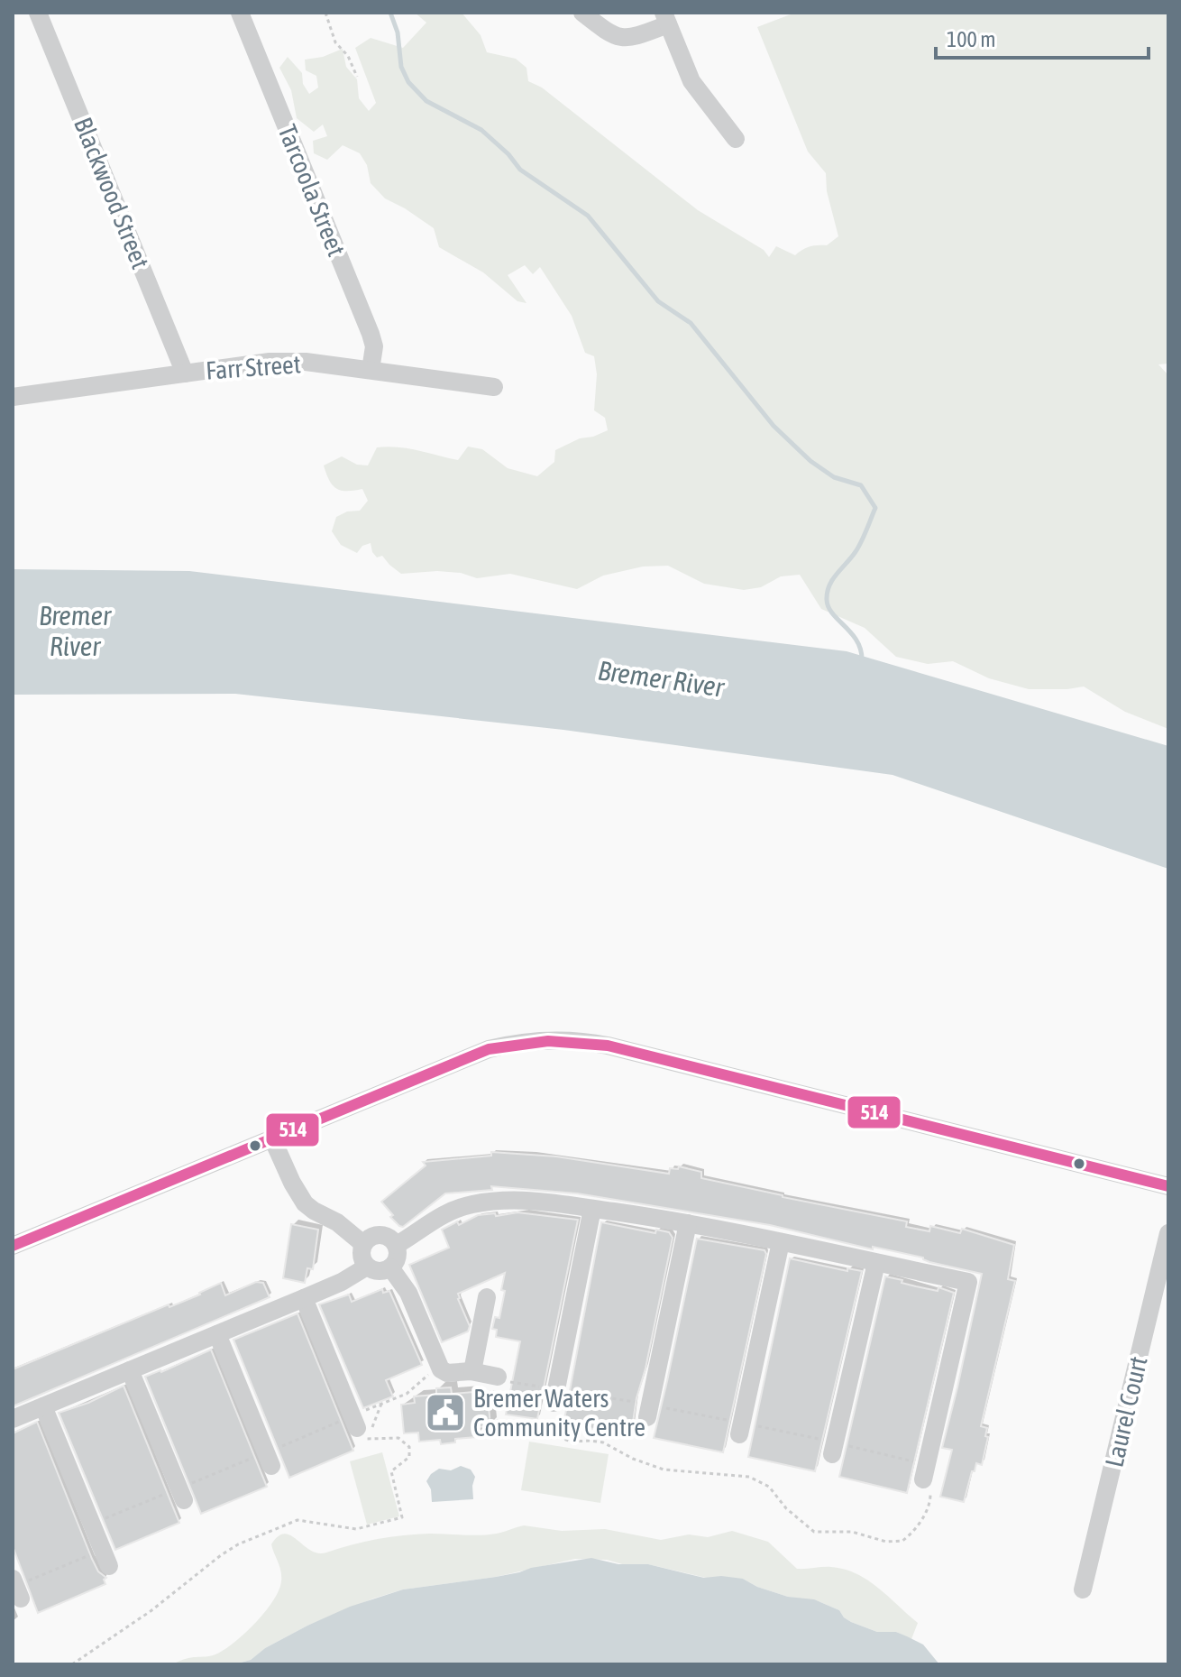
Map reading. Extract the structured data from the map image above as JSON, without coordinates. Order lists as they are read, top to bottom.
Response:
{
  "streets": {
    "street": [
      "Tarcoola Street",
      "Blackwood Street",
      "Farr Street",
      "Laurel Court"
    ]
  },
  "crossings": [
    ["Tarcoola Street", "Farr Street"],
    ["Blackwood Street", "Farr Street"]
  ],
  "water": ["Bremer River"],
  "places": {
    "public building": ["Bremer Waters Community Centre"]
  },
  "lines": ["transit line 514"],
  "scale_bar": "100 m"
}
